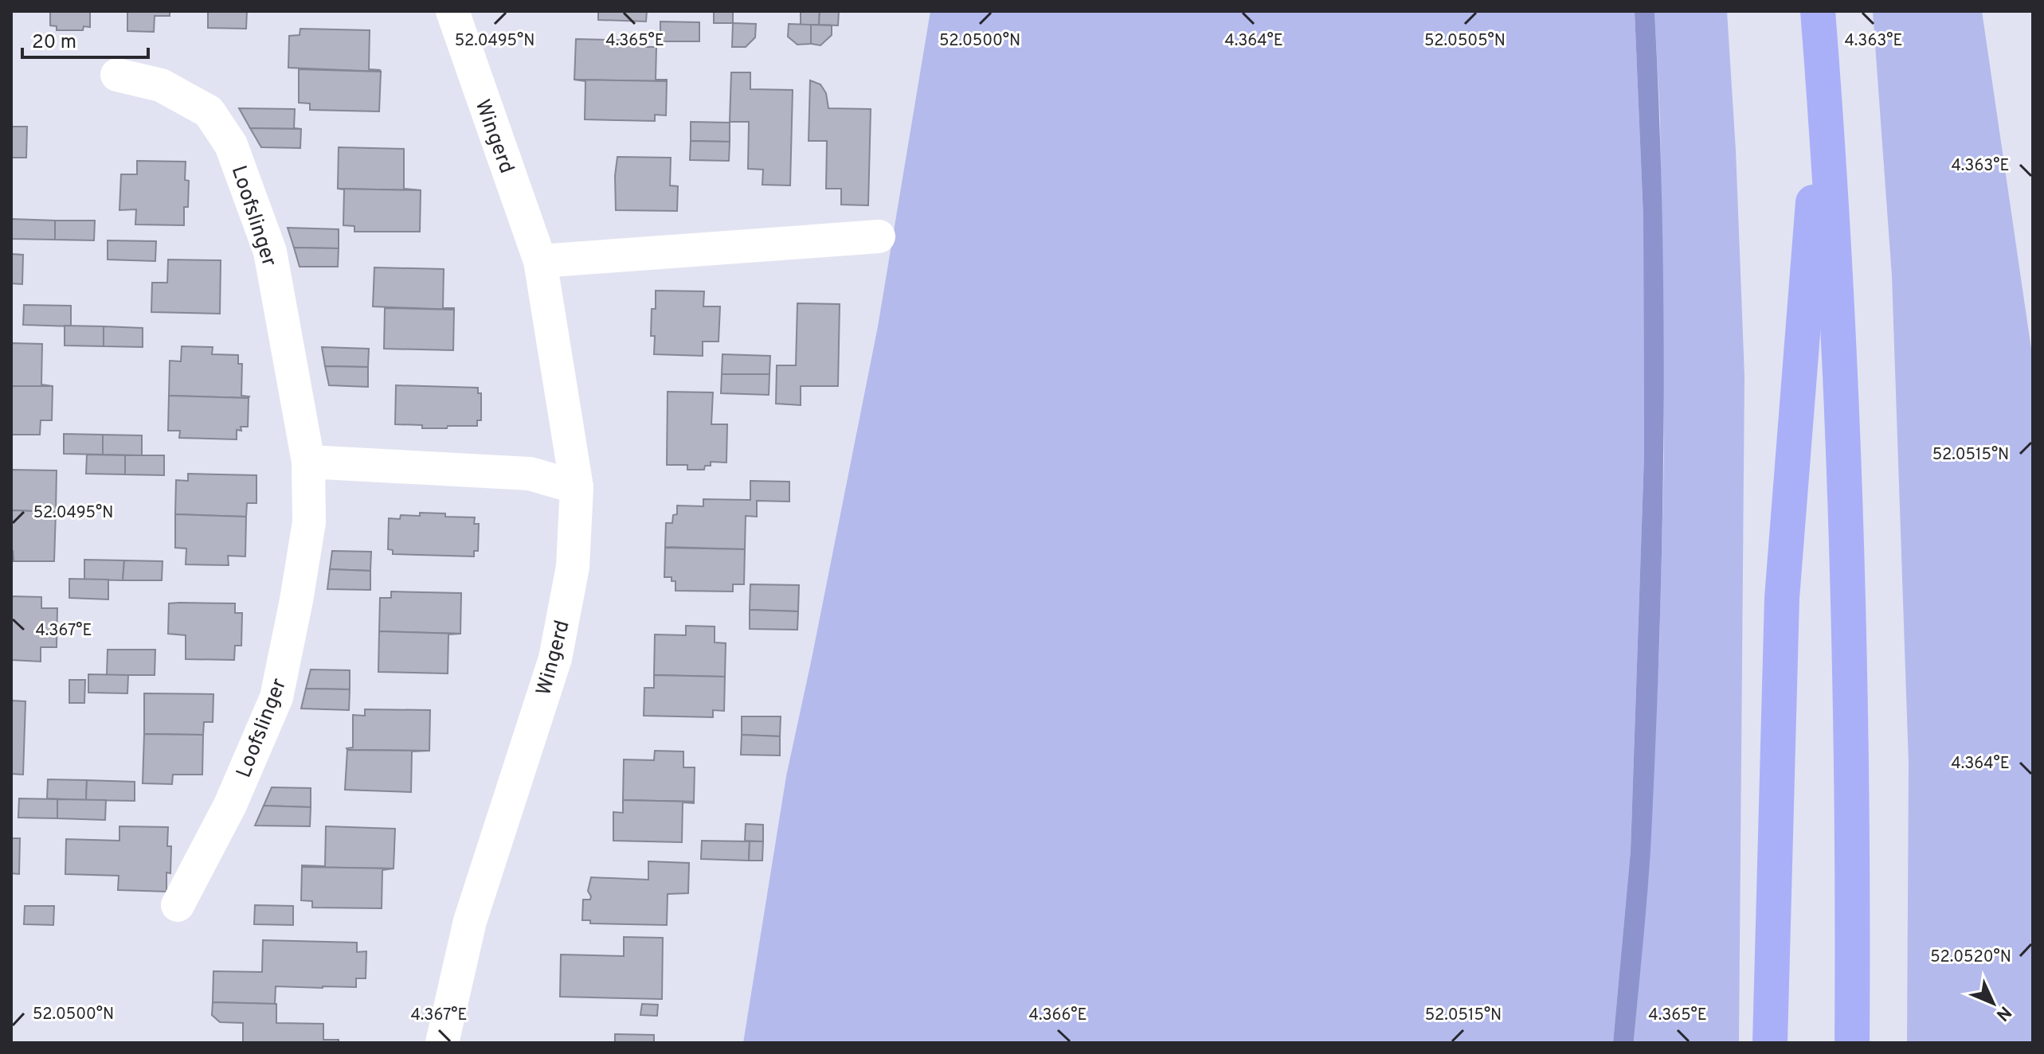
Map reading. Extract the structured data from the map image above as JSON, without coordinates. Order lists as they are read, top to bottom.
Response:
{
  "streets": {
    "street": ["Wingerd", "Loofslinger"]
  },
  "scale_bar": "20 m",
  "north": "bottom right",
  "coordinates": [
    "4.365°E",
    "4.364°E",
    "4.363°E",
    "52.0500°N",
    "52.0495°N",
    "52.0505°N",
    "52.0515°N",
    "4.367°E",
    "52.0520°N",
    "4.366°E"
  ]
}
